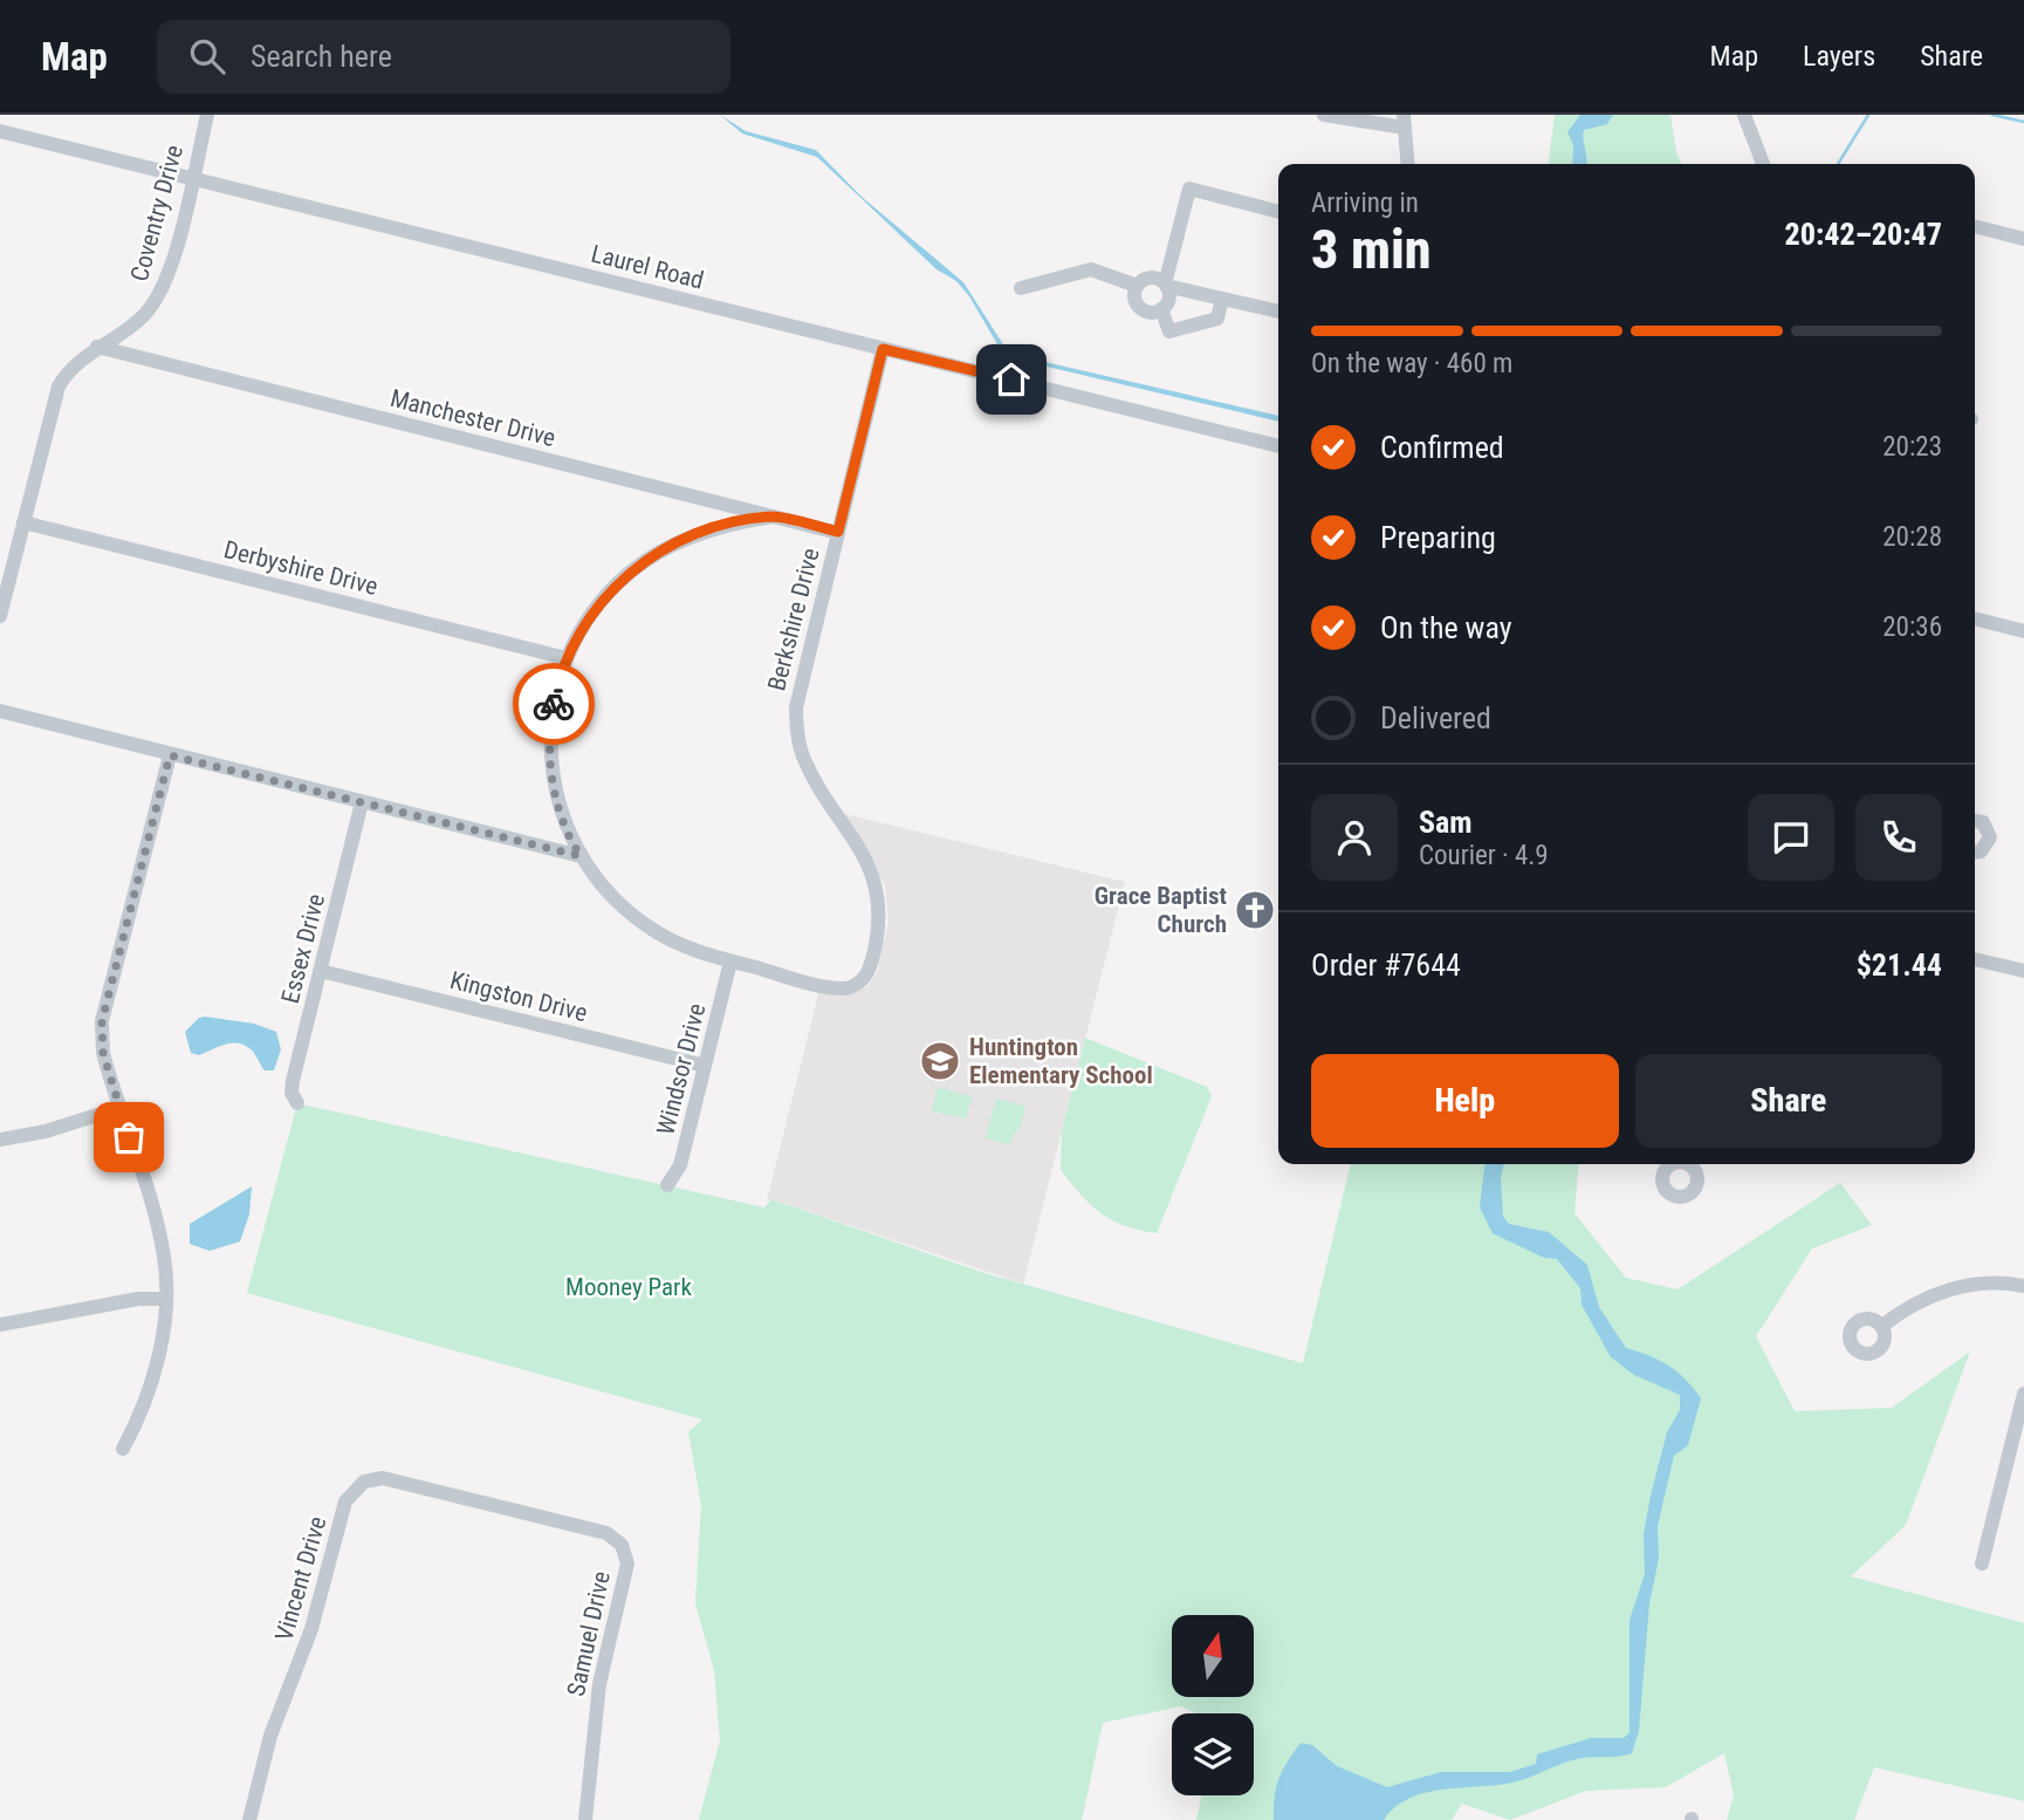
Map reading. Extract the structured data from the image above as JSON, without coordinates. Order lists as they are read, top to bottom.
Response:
{
  "streets": {
    "street": [
      "Coventry Drive",
      "Laurel Road",
      "Manchester Drive",
      "Derbyshire Drive",
      "Berkshire Drive",
      "Essex Drive",
      "Kingston Drive",
      "Windsor Drive",
      "Vincent Drive",
      "Samuel Drive"
    ]
  },
  "crossings": [
    ["Coventry Drive", "Laurel Road"],
    ["Coventry Drive", "Manchester Drive"],
    ["Coventry Drive", "Derbyshire Drive"],
    ["Laurel Road", "Berkshire Drive"],
    ["Manchester Drive", "Berkshire Drive"],
    ["Berkshire Drive", "Windsor Drive"],
    ["Essex Drive", "Kingston Drive"],
    ["Kingston Drive", "Windsor Drive"],
    ["Vincent Drive", "Samuel Drive"]
  ],
  "parks": ["Mooney Park"],
  "places": {
    "church": ["Grace Baptist Church"],
    "school or university": ["Huntington Elementary School"]
  },
  "north": "top",
  "page": {
    "header": "Map",
    "search": "Search here",
    "nav": ["Map", "Layers", "Share"],
    "heading": ["3 min", "Arriving in", "20:42–20:47"],
    "panel": [
      "Sam",
      "Courier · 4.9",
      "Order #7644",
      "$21.44"
    ],
    "bar": "On the way · 460 m",
    "list": [
      ["Confirmed", "20:23"],
      ["Preparing", "20:28"],
      ["On the way", "20:36"],
      "Delivered"
    ],
    "buttons": ["Help", "Share"]
  }
}
